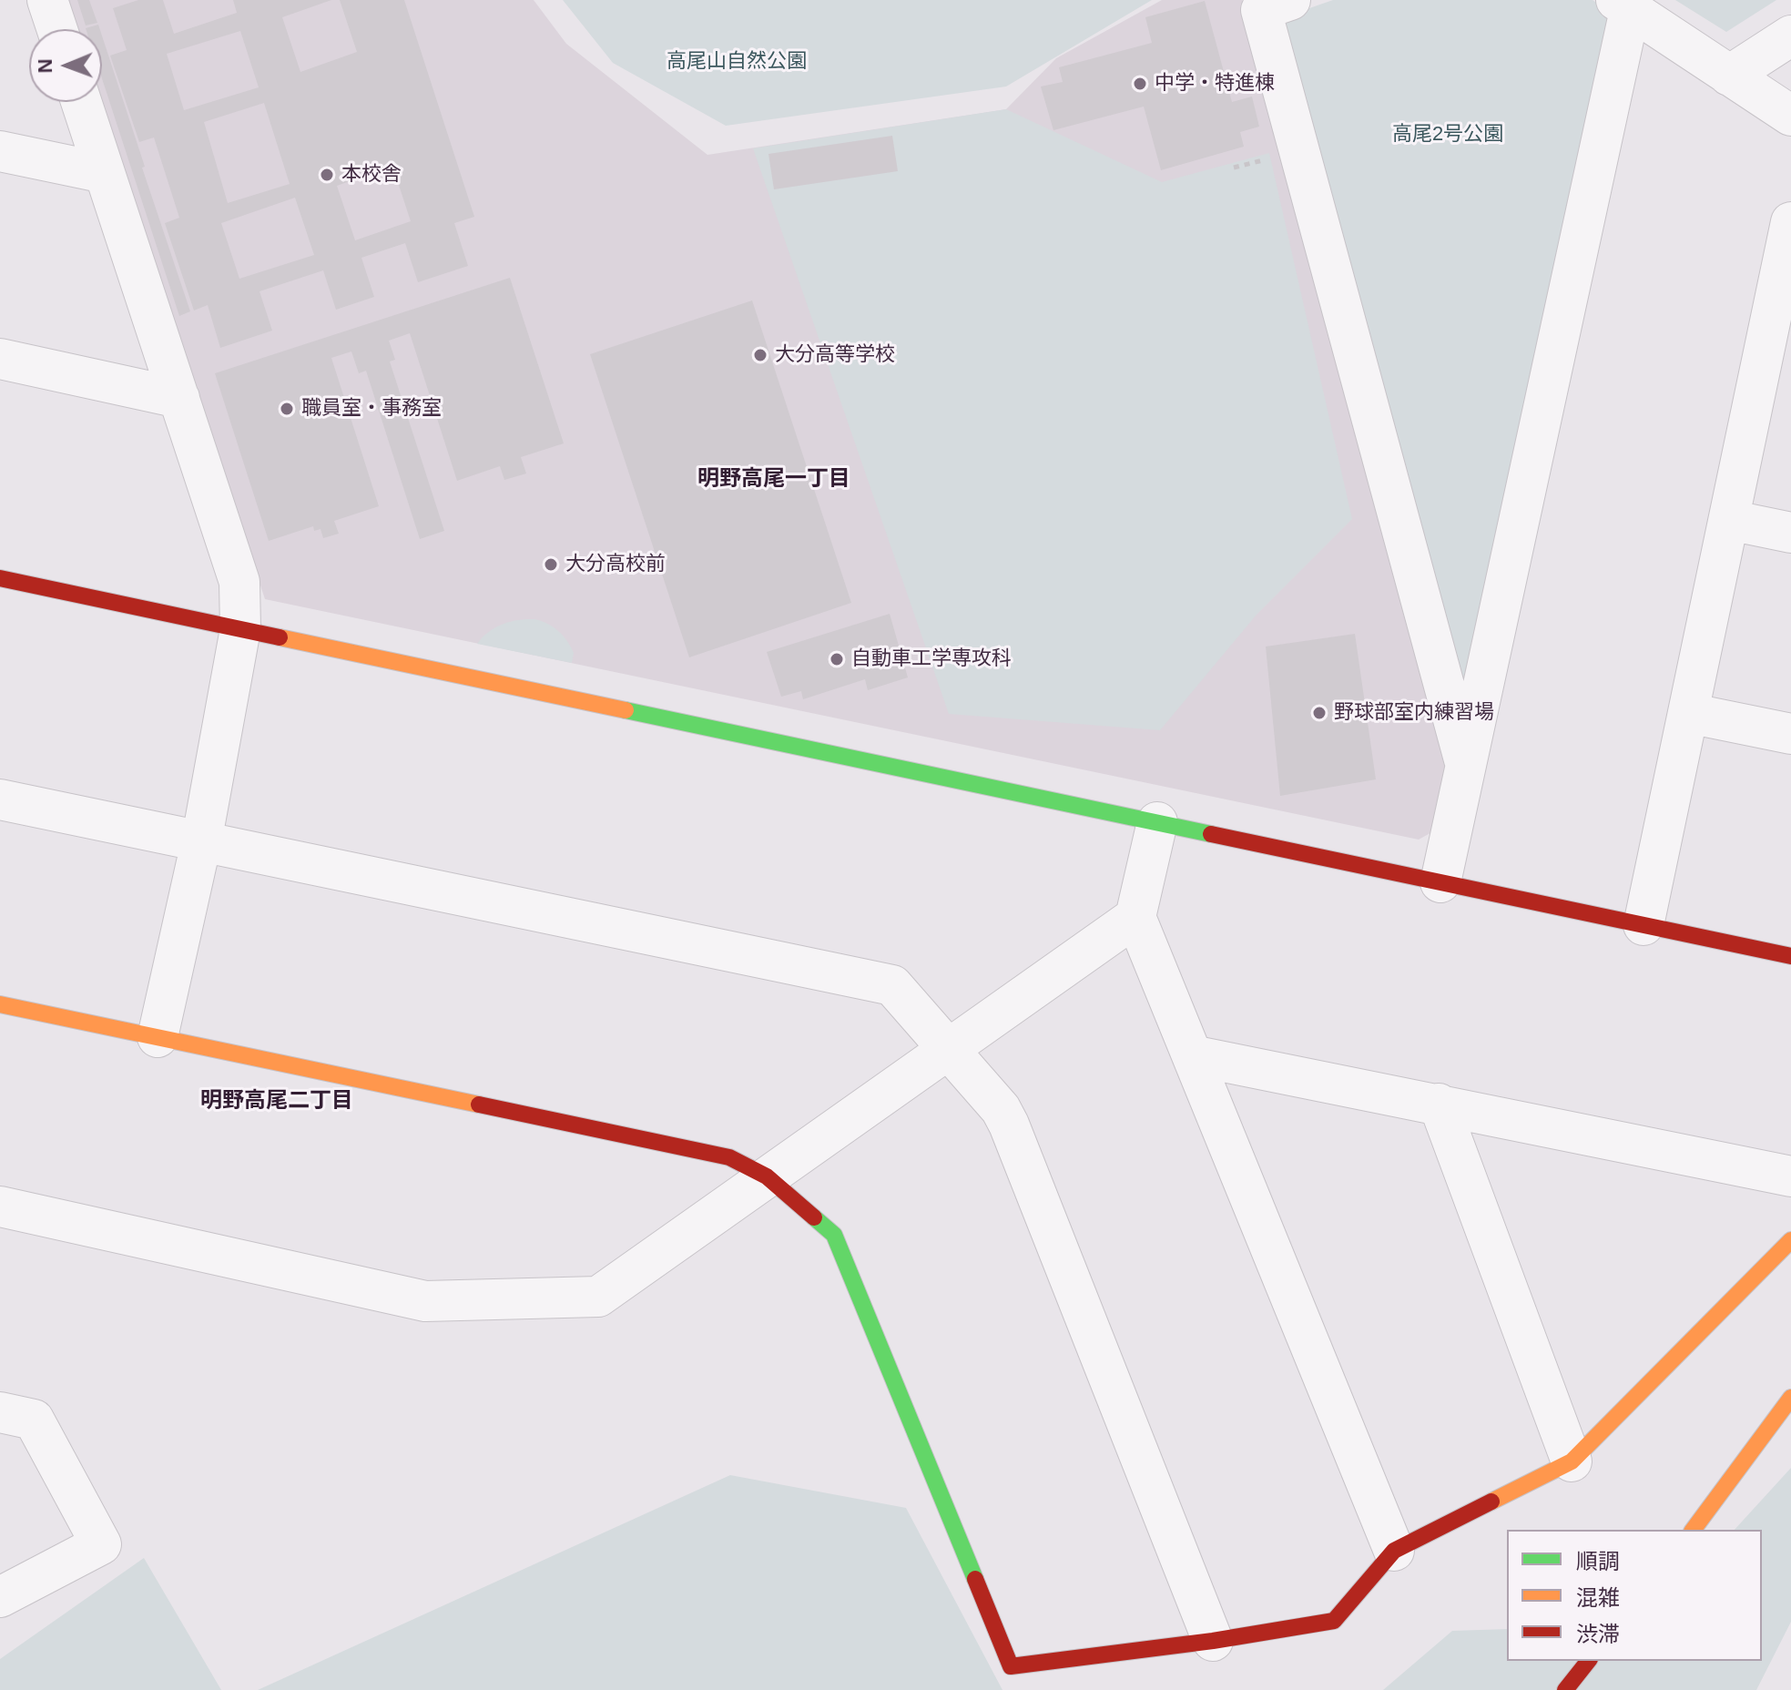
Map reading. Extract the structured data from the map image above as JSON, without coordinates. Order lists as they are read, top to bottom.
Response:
{
  "districts": ["明野高尾一丁目", "明野高尾二丁目"],
  "parks": ["高尾山自然公園", "高尾2号公園"],
  "places": [
    "中学・特進棟",
    "本校舎",
    "大分高等学校",
    "職員室・事務室",
    "大分高校前",
    "自動車工学専攻科",
    "野球部室内練習場"
  ],
  "legend": ["順調", "混雑", "渋滞"],
  "north": "left"
}
